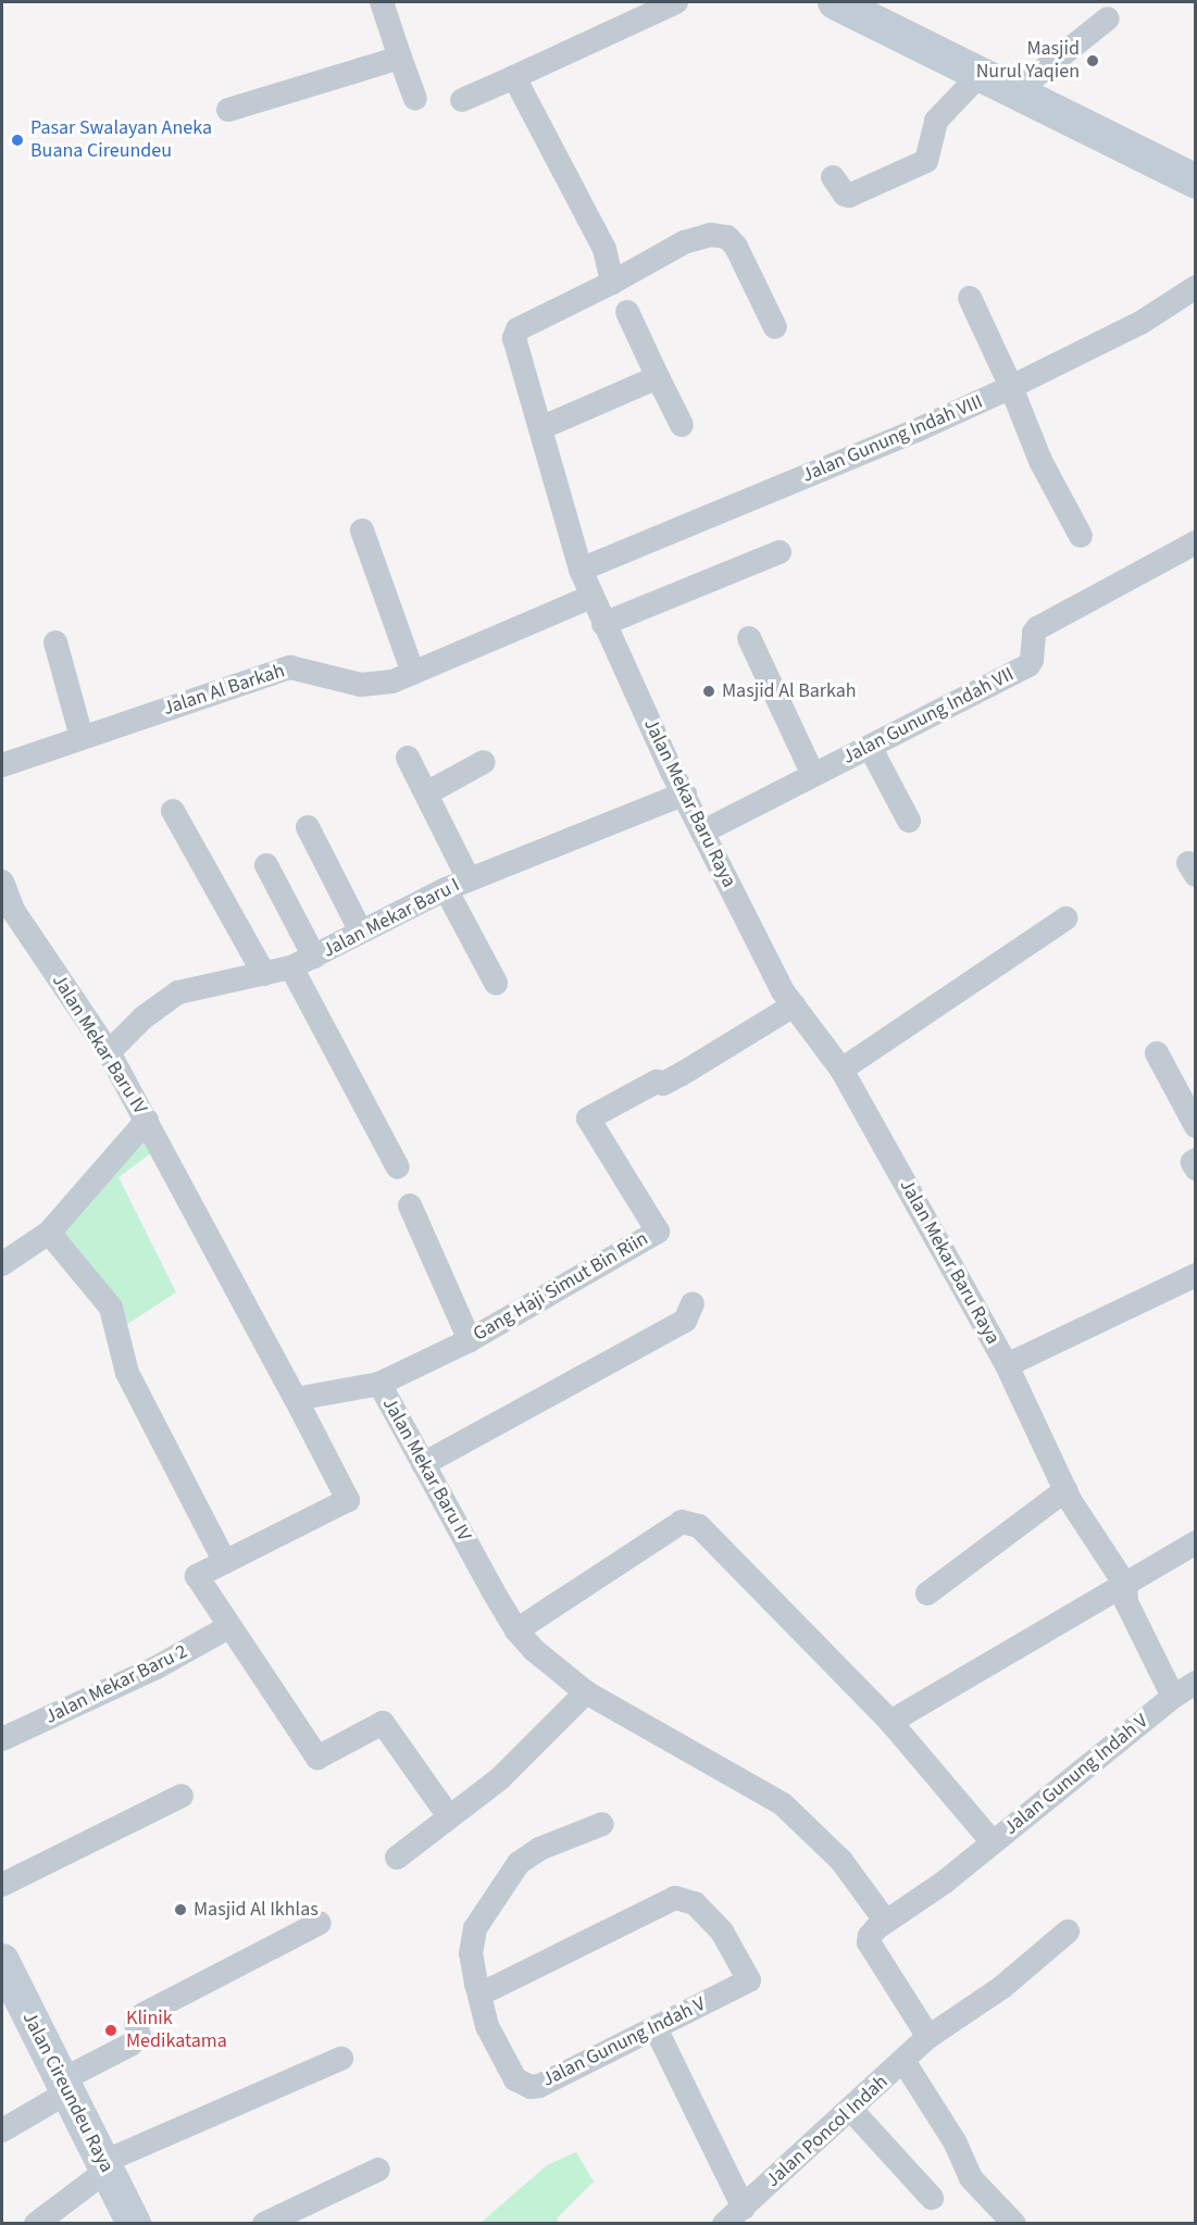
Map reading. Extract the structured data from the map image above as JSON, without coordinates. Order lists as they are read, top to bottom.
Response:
{
  "streets": {
    "street": [
      "Jalan Gunung Indah VIII",
      "Jalan Al Barkah",
      "Jalan Gunung Indah VII",
      "Jalan Mekar Baru Raya",
      "Jalan Mekar Baru I",
      "Jalan Mekar Baru IV",
      "Gang Haji Simut Bin Riin",
      "Jalan Mekar Baru 2",
      "Jalan Gunung Indah V",
      "Jalan Cireundeu Raya",
      "Jalan Poncol Indah"
    ]
  },
  "crossings": [
    ["Jalan Gunung Indah VIII", "Jalan Mekar Baru Raya"],
    ["Jalan Al Barkah", "Jalan Mekar Baru Raya"],
    ["Jalan Gunung Indah VII", "Jalan Mekar Baru Raya"],
    ["Jalan Mekar Baru Raya", "Jalan Mekar Baru I"],
    ["Jalan Mekar Baru Raya", "Gang Haji Simut Bin Riin"],
    ["Jalan Mekar Baru Raya", "Jalan Gunung Indah V"],
    ["Jalan Mekar Baru I", "Jalan Mekar Baru IV"],
    ["Jalan Mekar Baru IV", "Gang Haji Simut Bin Riin"],
    ["Jalan Mekar Baru IV", "Jalan Gunung Indah V"],
    ["Jalan Gunung Indah V", "Jalan Poncol Indah"]
  ],
  "places": [
    "Masjid Nurul Yaqien",
    "Pasar Swalayan Aneka Buana Cireundeu",
    "Masjid Al Barkah",
    "Masjid Al Ikhlas",
    "Klinik Medikatama"
  ]
}
